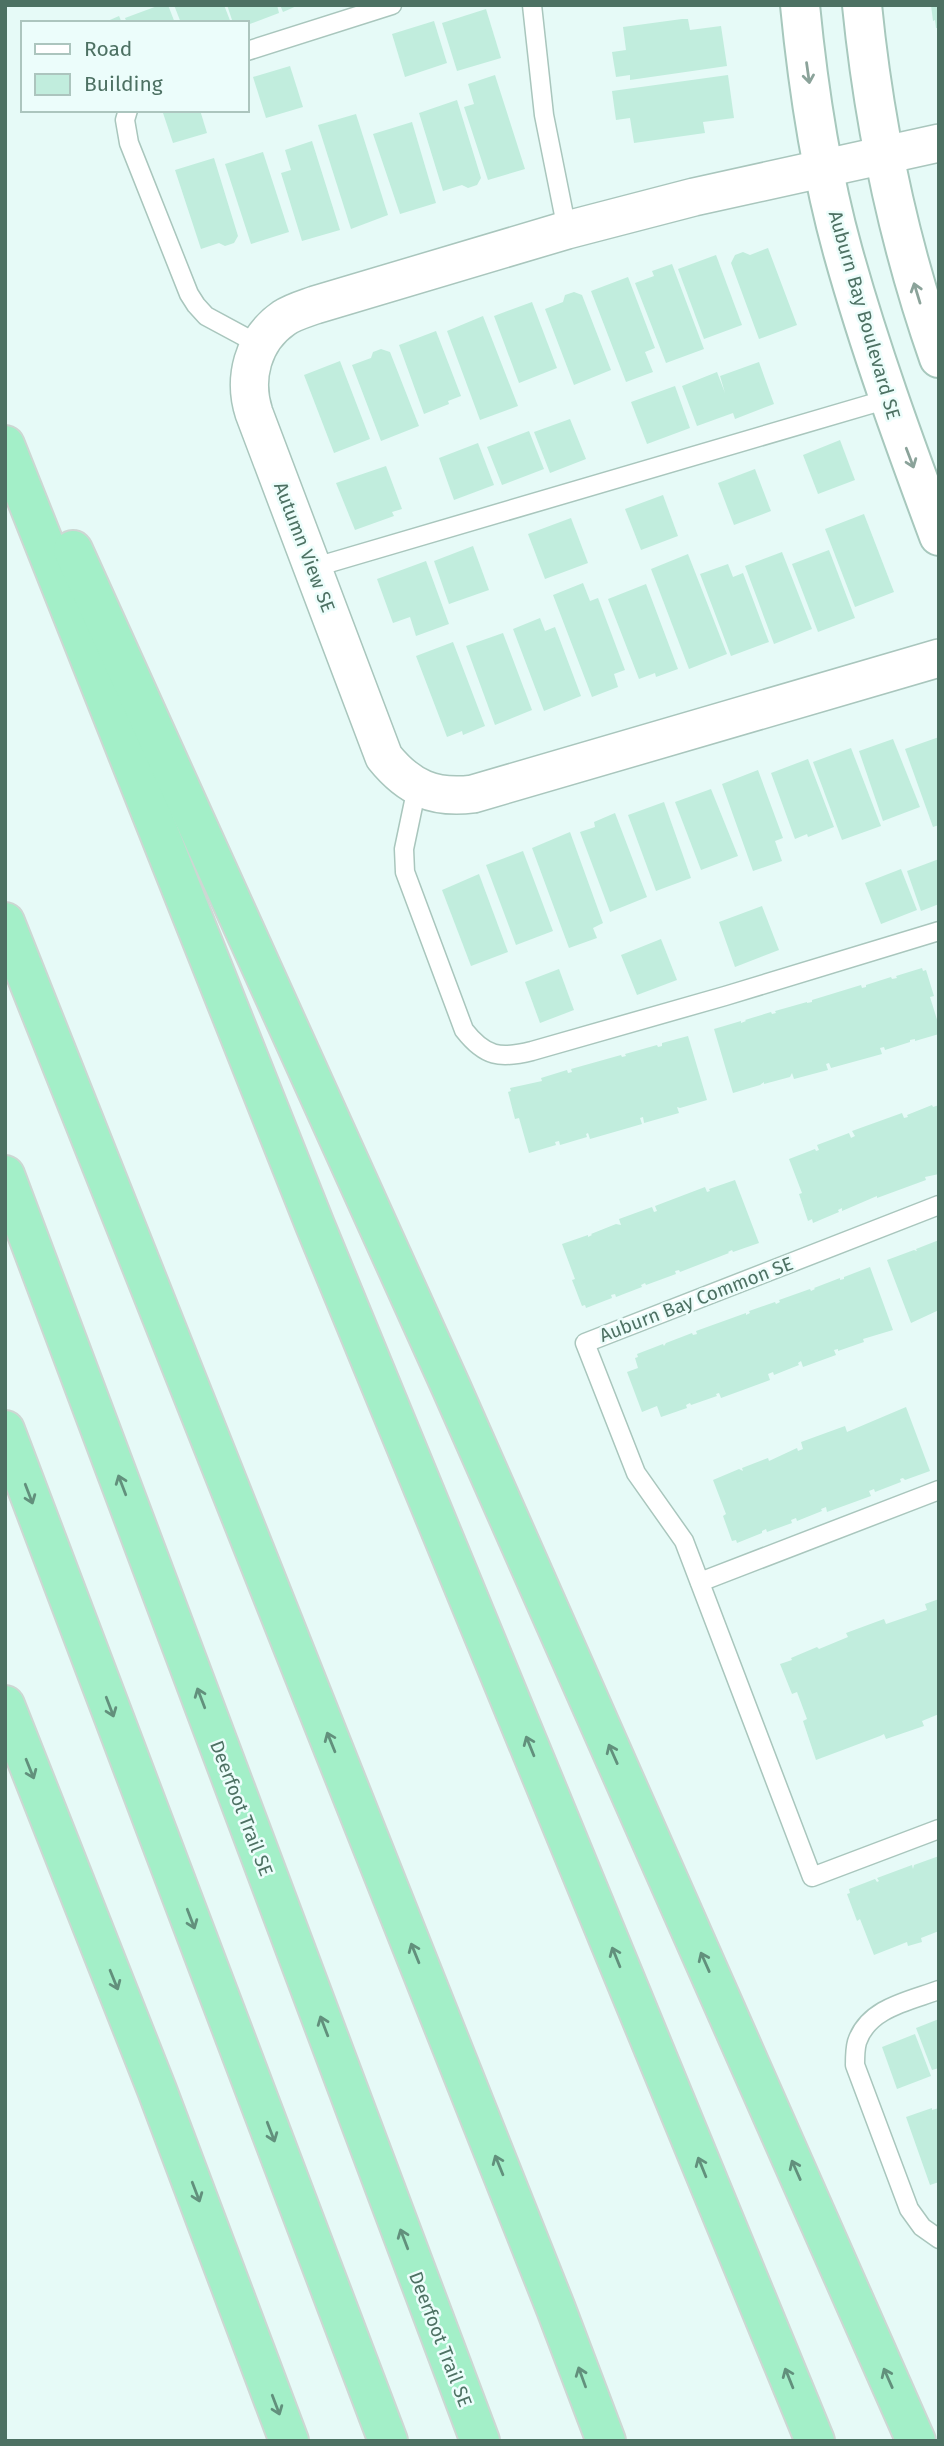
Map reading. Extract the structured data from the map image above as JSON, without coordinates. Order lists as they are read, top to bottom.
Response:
{
  "streets": {
    "highway": ["Deerfoot Trail SE"],
    "street": ["Auburn Bay Boulevard SE", "Autumn View SE"],
    "lane": ["Auburn Bay Common SE"]
  },
  "crossings": [
    ["Auburn Bay Boulevard SE", "Autumn View SE"]
  ],
  "legend": ["Road", "Building"]
}
